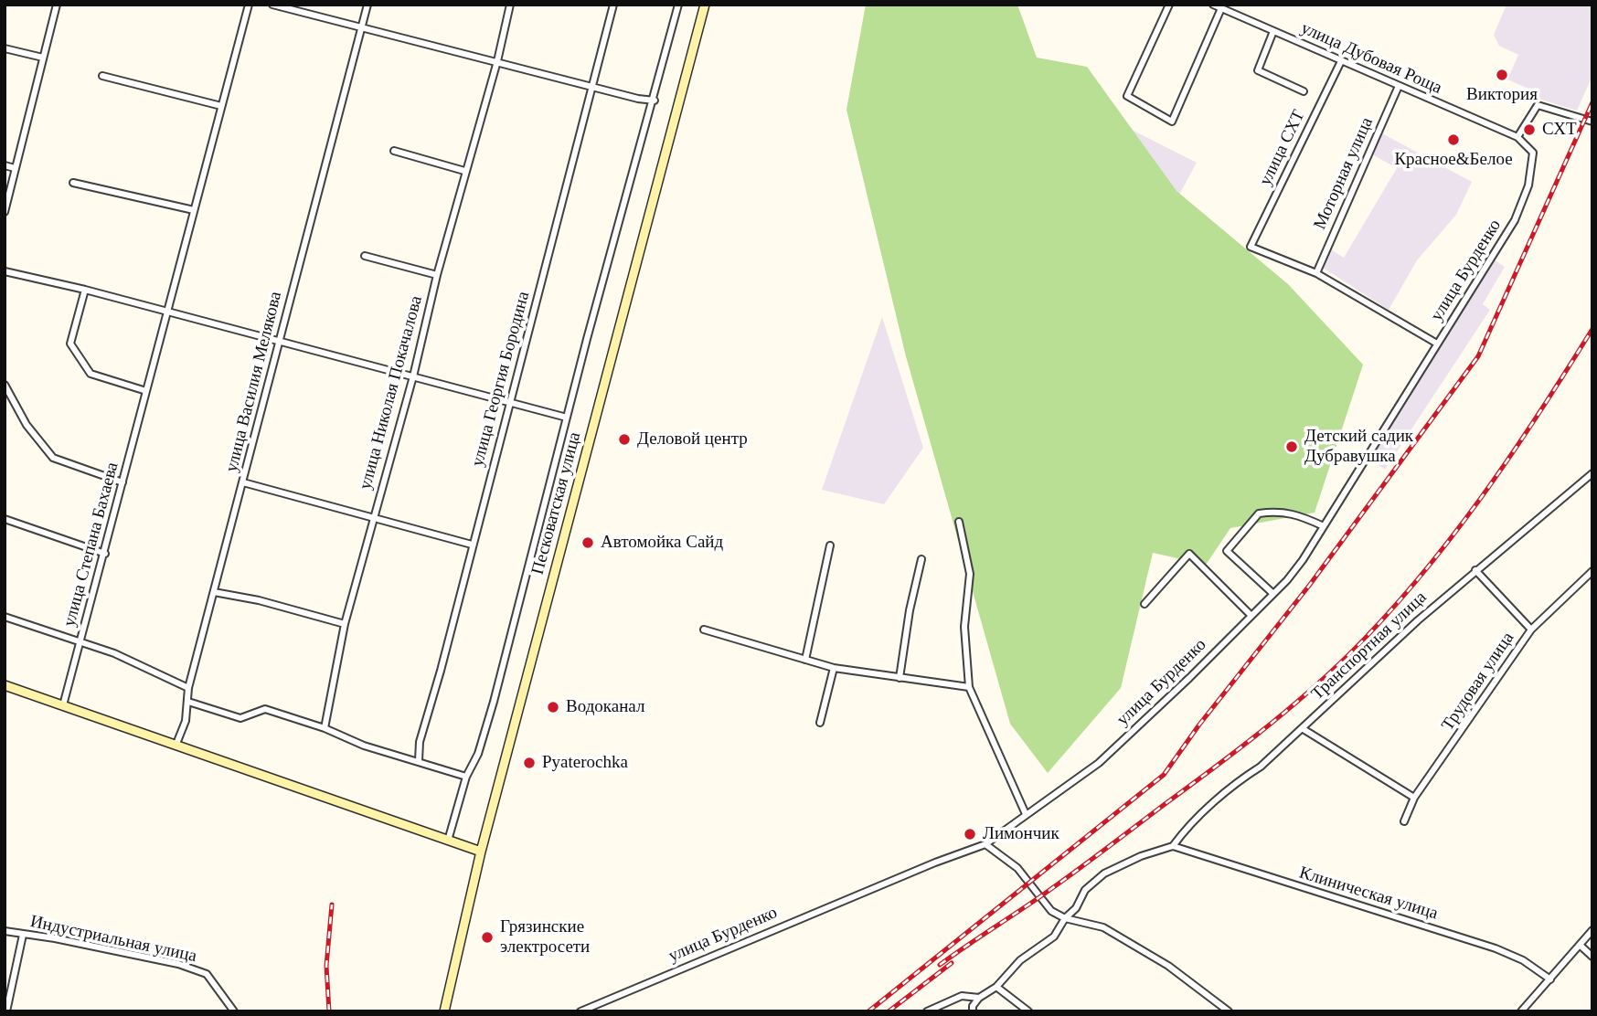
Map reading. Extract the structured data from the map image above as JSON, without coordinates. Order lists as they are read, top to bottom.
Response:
{
  "streets": {
    "main road": ["Песковатская улица"],
    "street": [
      "улица Дубовая Роща",
      "улица СХТ",
      "Моторная улица",
      "улица Бурденко",
      "улица Георгия Бородина",
      "улица Василия Мелякова",
      "улица Николая Покачалова",
      "улица Степана Бахаева",
      "Транспортная улица",
      "Трудовая улица",
      "Клиническая улица",
      "Индустриальная улица"
    ]
  },
  "crossings": [
    ["улица Дубовая Роща", "улица СХТ"],
    ["улица Дубовая Роща", "Моторная улица"],
    ["улица Дубовая Роща", "улица Бурденко"],
    ["улица СХТ", "Моторная улица"],
    ["Транспортная улица", "Клиническая улица"]
  ],
  "places": [
    "Виктория",
    "СХТ",
    "Красное&Белое",
    "Деловой центр",
    "Детский садик Дубравушка",
    "Автомойка Сайд",
    "Водоканал",
    "Pyaterochka",
    "Лимончик",
    "Грязинские электросети"
  ]
}
